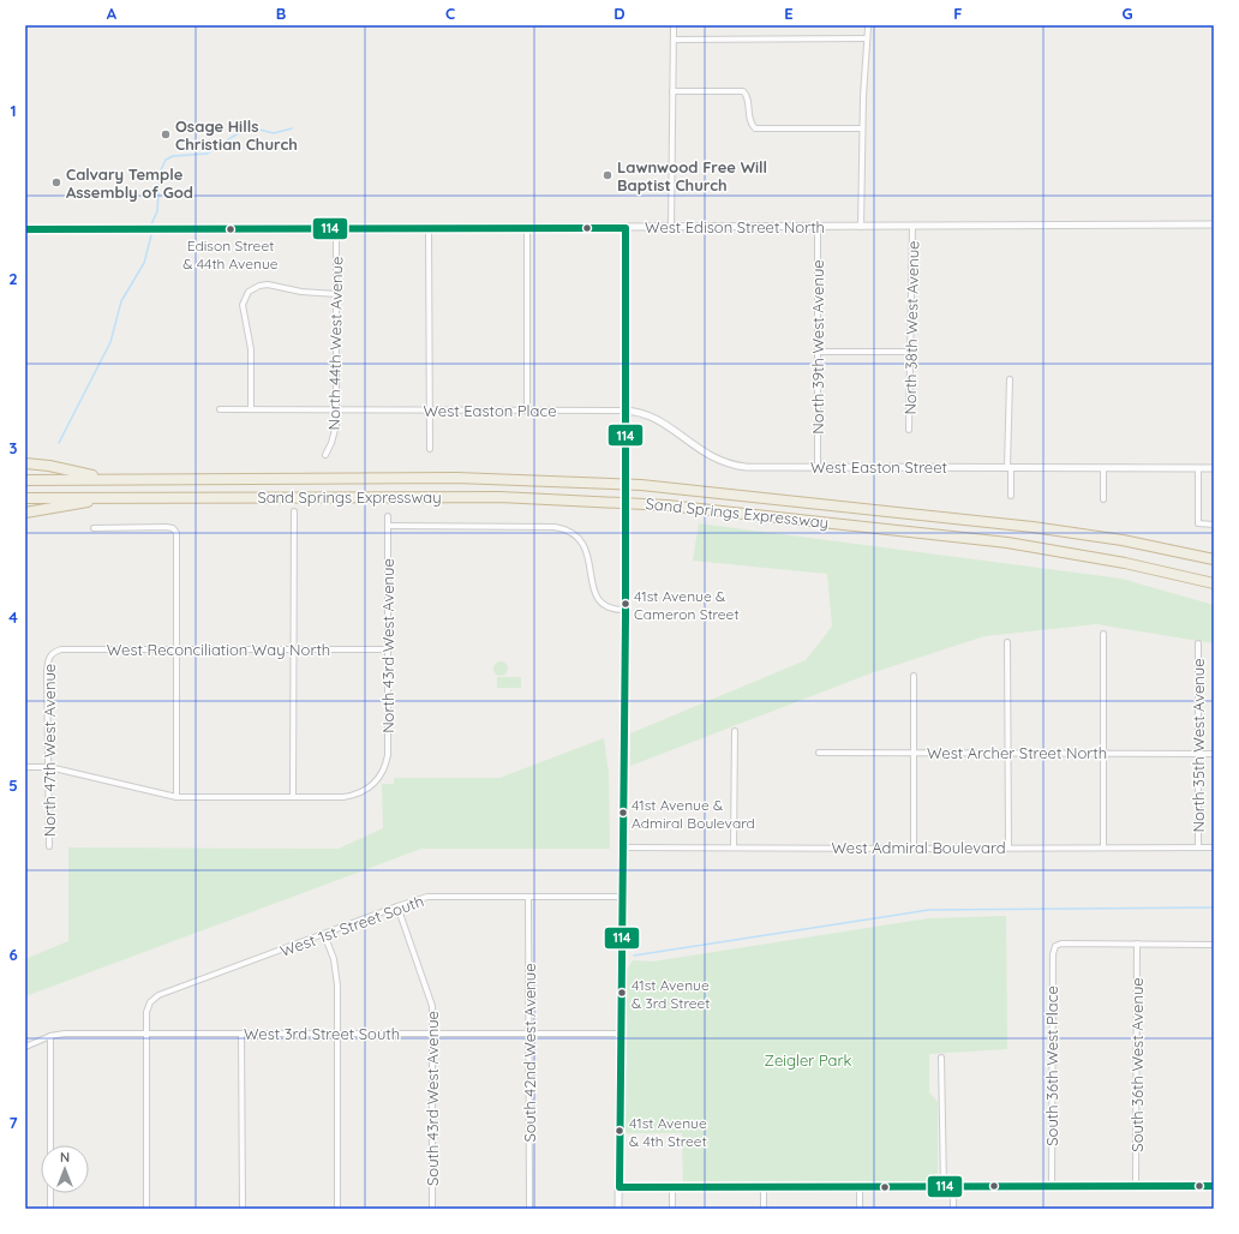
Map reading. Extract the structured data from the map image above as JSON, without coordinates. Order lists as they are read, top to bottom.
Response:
{
  "streets": {
    "highway": ["Sand Springs Expressway"],
    "street": [
      "West Edison Street North",
      "North 38th West Avenue",
      "North 44th West Avenue",
      "North 39th West Avenue",
      "West Easton Place",
      "West Easton Street",
      "North 43rd West Avenue",
      "West Reconciliation Way North",
      "North 35th West Avenue",
      "North 47th West Avenue",
      "West Archer Street North",
      "West Admiral Boulevard",
      "West 1st Street South",
      "West 3rd Street South",
      "South 42nd West Avenue",
      "South 36th West Avenue",
      "South 36th West Place",
      "South 43rd West Avenue"
    ]
  },
  "crossings": [
    ["West Edison Street North", "North 38th West Avenue"],
    ["West Edison Street North", "North 44th West Avenue"],
    ["West Edison Street North", "North 39th West Avenue"],
    ["North 44th West Avenue", "West Easton Place"],
    ["North 39th West Avenue", "West Easton Street"],
    ["West Easton Place", "West Easton Street"],
    ["North 43rd West Avenue", "West Reconciliation Way North"],
    ["West Reconciliation Way North", "North 47th West Avenue"],
    ["North 35th West Avenue", "West Archer Street North"],
    ["North 35th West Avenue", "West Admiral Boulevard"],
    ["West 1st Street South", "West 3rd Street South"],
    ["West 1st Street South", "South 42nd West Avenue"],
    ["West 1st Street South", "South 43rd West Avenue"],
    ["West 3rd Street South", "South 42nd West Avenue"],
    ["West 3rd Street South", "South 43rd West Avenue"],
    ["South 36th West Avenue", "South 36th West Place"]
  ],
  "parks": ["Zeigler Park"],
  "places": [
    "Osage Hills Christian Church",
    "Lawnwood Free Will Baptist Church",
    "Calvary Temple Assembly of God",
    "Edison Street & 44th Avenue",
    "41st Avenue & Cameron Street",
    "41st Avenue & Admiral Boulevard",
    "41st Avenue & 3rd Street",
    "41st Avenue & 4th Street"
  ],
  "lines": ["transit line 114"],
  "north": "top",
  "grid": {
    "columns": [
      "A",
      "B",
      "C",
      "D",
      "E",
      "F",
      "G"
    ],
    "rows": [
      "1",
      "2",
      "3",
      "4",
      "5",
      "6",
      "7"
    ]
  }
}
